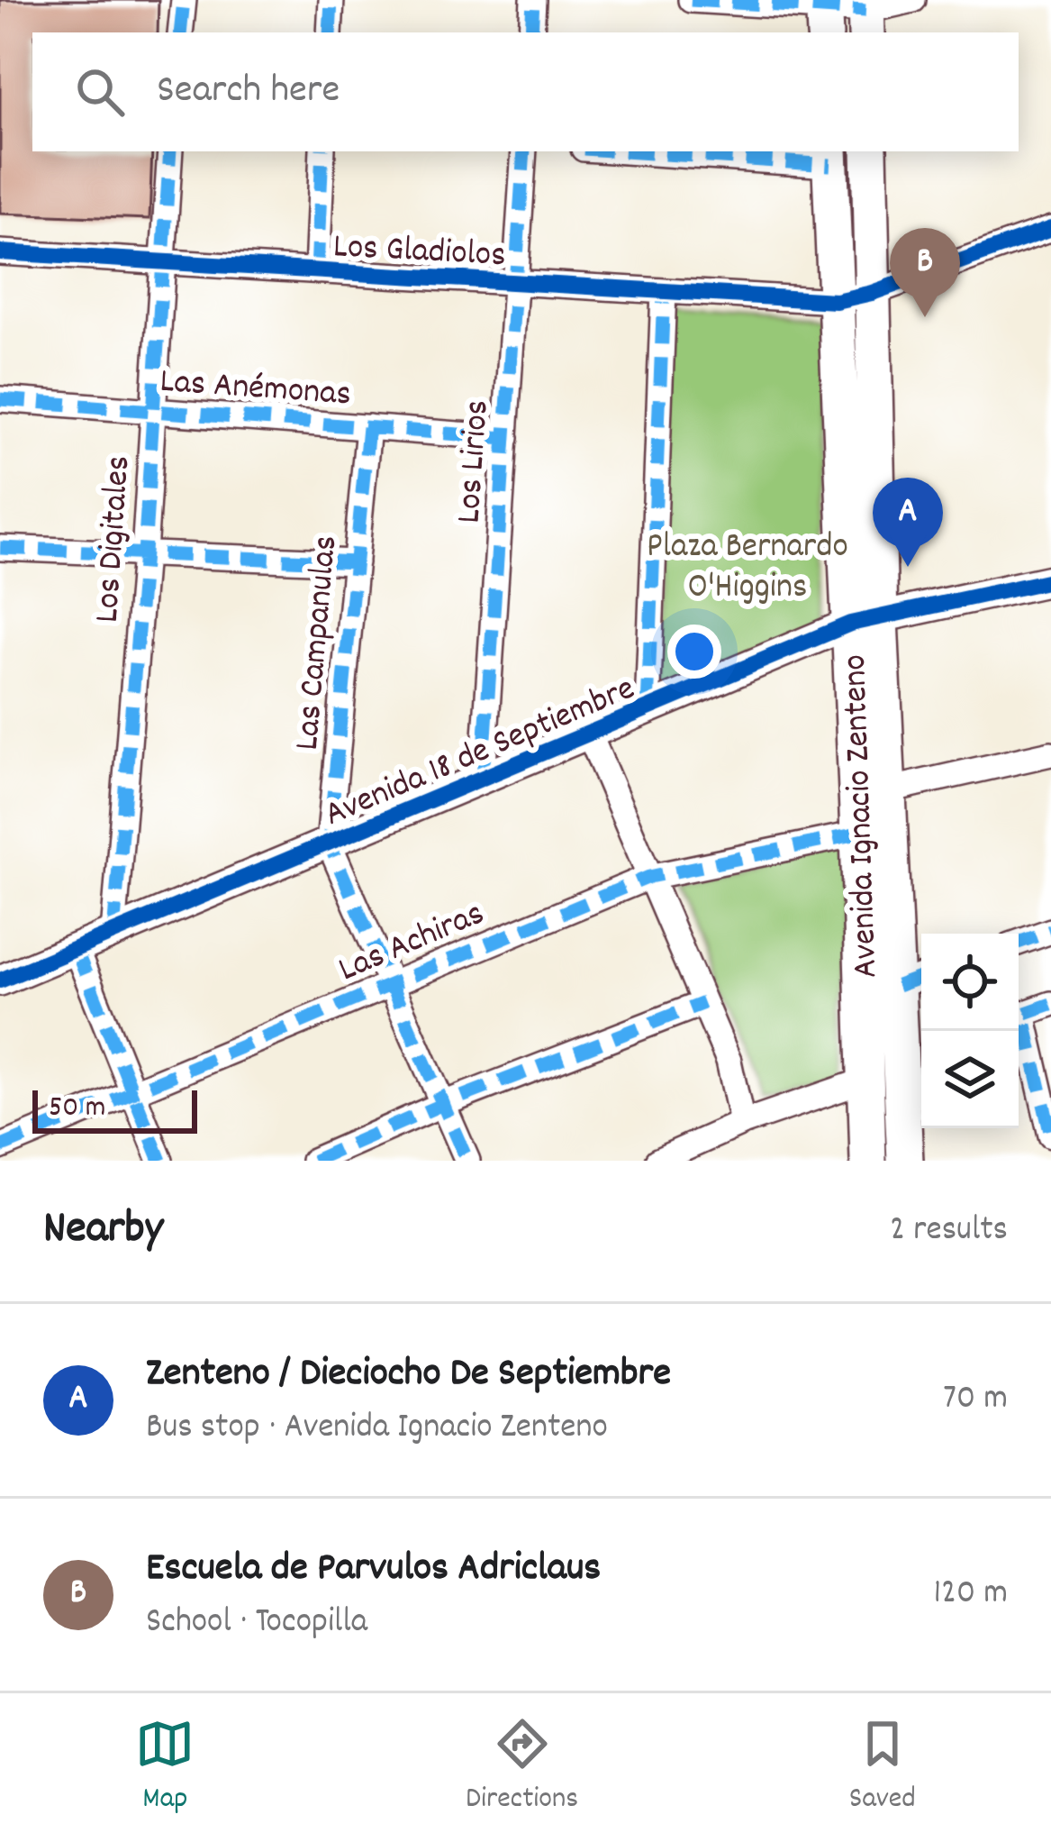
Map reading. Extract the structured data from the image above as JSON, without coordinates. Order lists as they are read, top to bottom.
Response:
{
  "streets": {
    "main road": ["Avenida Ignacio Zenteno"],
    "street": [
      "Los Gladiolos",
      "Las Anémonas",
      "Los Lirios",
      "Los Digitales",
      "Las Campanulas",
      "Avenida 18 de Septiembre",
      "Las Achiras"
    ]
  },
  "crossings": [
    ["Los Gladiolos", "Los Lirios"],
    ["Los Gladiolos", "Los Digitales"],
    ["Los Gladiolos", "Avenida Ignacio Zenteno"],
    ["Las Anémonas", "Los Lirios"],
    ["Las Anémonas", "Los Digitales"],
    ["Las Anémonas", "Las Campanulas"],
    ["Los Lirios", "Avenida 18 de Septiembre"],
    ["Los Digitales", "Avenida 18 de Septiembre"],
    ["Las Campanulas", "Avenida 18 de Septiembre"],
    ["Las Campanulas", "Las Achiras"],
    ["Avenida 18 de Septiembre", "Avenida Ignacio Zenteno"],
    ["Avenida Ignacio Zenteno", "Las Achiras"]
  ],
  "parks": ["Plaza Bernardo O'Higgins"],
  "scale_bar": "50 m",
  "page": {
    "search": "Search here",
    "pins": ["B", "A"],
    "scale": "50 m",
    "heading": ["Nearby", "2 results"],
    "list": [
      {
        "mark": "A",
        "name": "Zenteno / Dieciocho De Septiembre",
        "note": "Bus stop · Avenida Ignacio Zenteno",
        "value": "70 m"
      },
      {
        "mark": "B",
        "name": "Escuela de Parvulos Adriclaus",
        "note": "School · Tocopilla",
        "value": "120 m"
      }
    ],
    "nav": ["Map", "Directions", "Saved"]
  }
}
